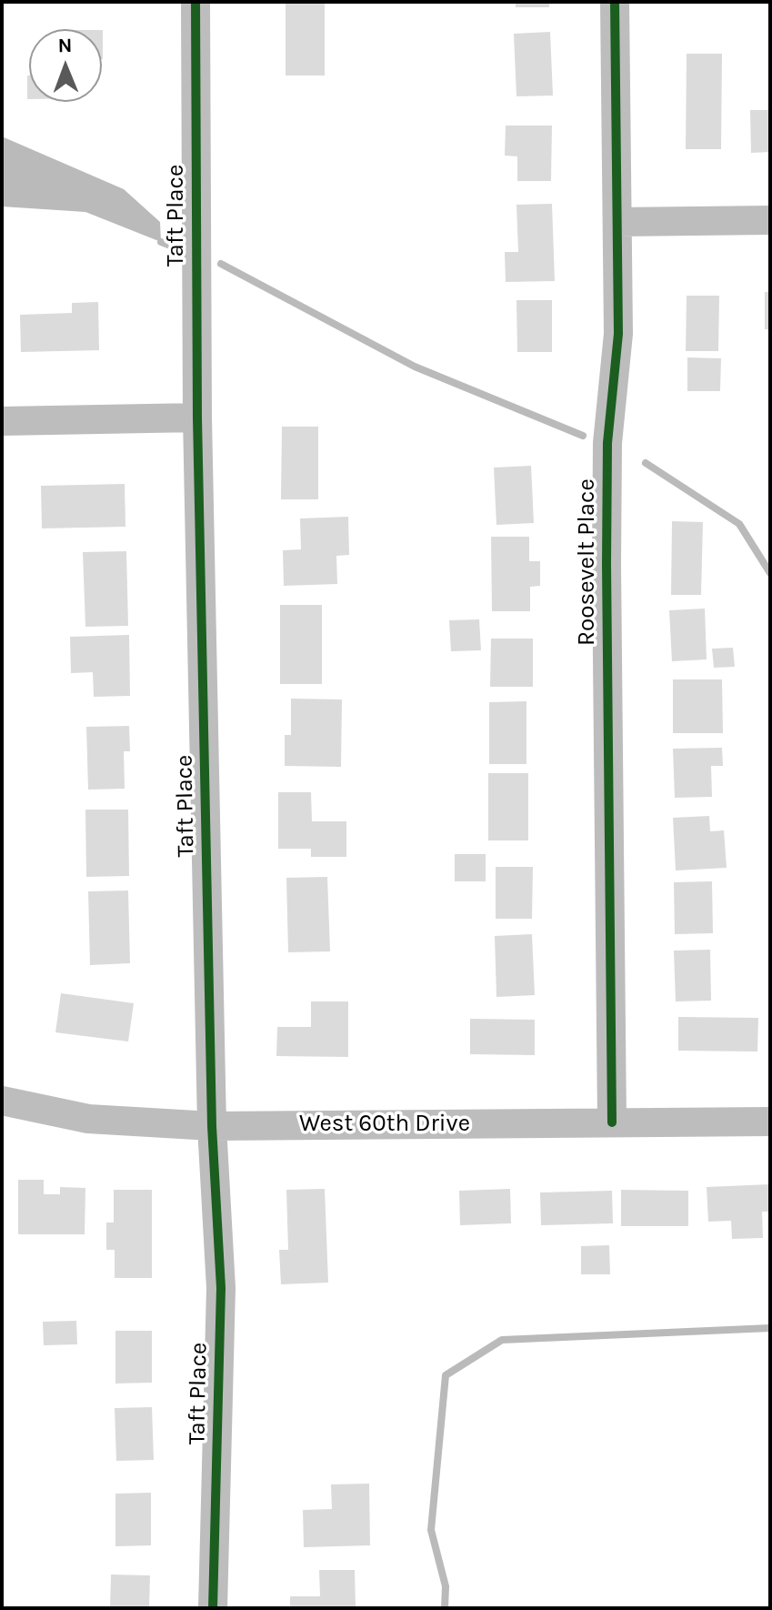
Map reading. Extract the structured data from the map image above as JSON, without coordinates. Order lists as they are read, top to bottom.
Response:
{
  "streets": {
    "street": ["Taft Place", "Roosevelt Place", "West 60th Drive"]
  },
  "crossings": [
    ["Taft Place", "West 60th Drive"],
    ["Roosevelt Place", "West 60th Drive"]
  ],
  "north": "top"
}
